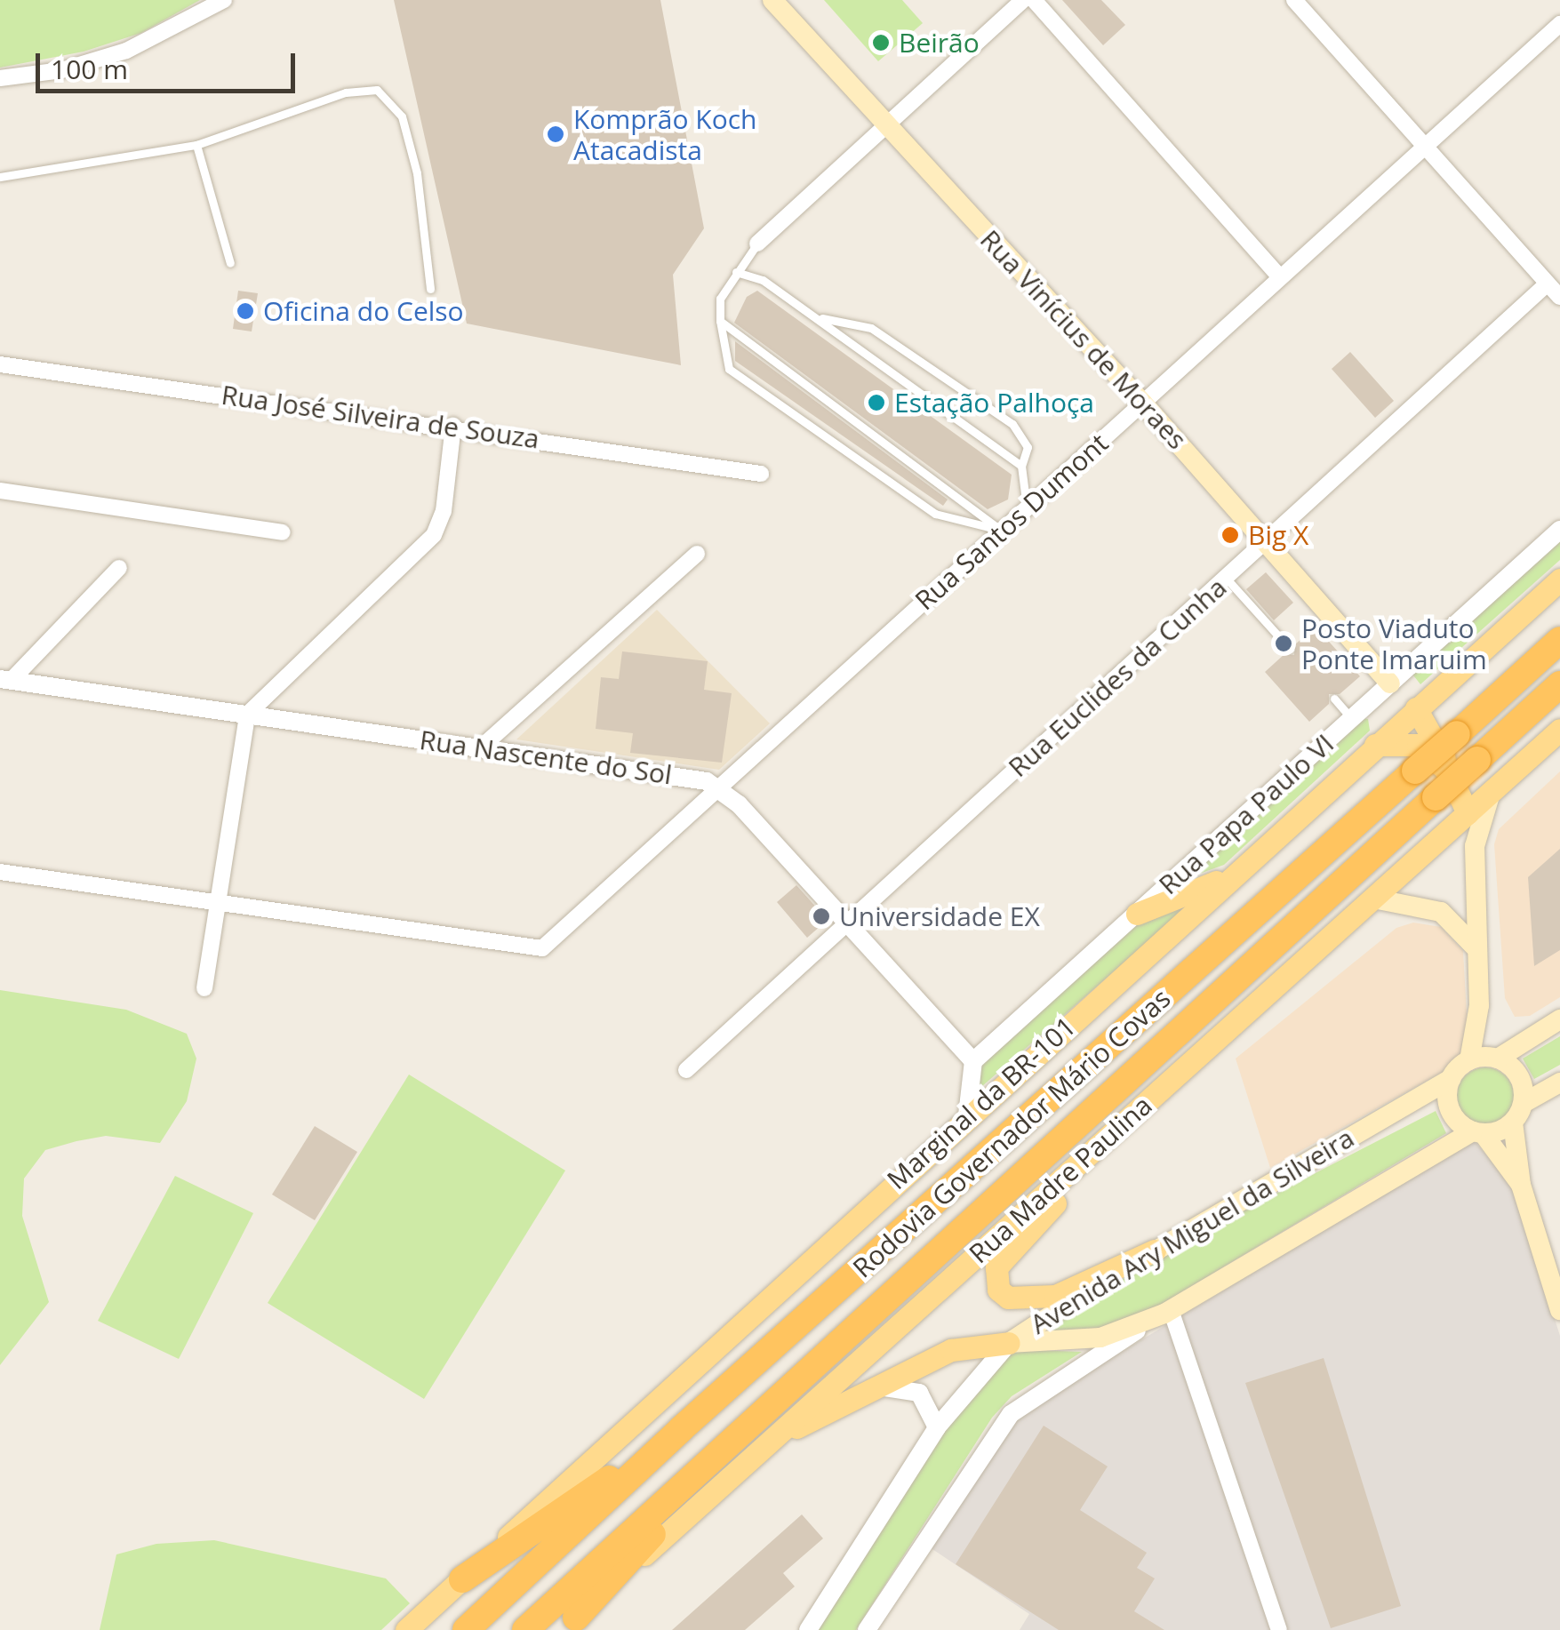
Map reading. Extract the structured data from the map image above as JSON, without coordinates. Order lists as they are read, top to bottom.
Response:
{
  "streets": {
    "highway": ["Rodovia Governador Mário Covas"],
    "main road": [
      "Rua Vinícius de Moraes",
      "Marginal da BR-101",
      "Rua Madre Paulina",
      "Avenida Ary Miguel da Silveira"
    ],
    "street": [
      "Rua José Silveira de Souza",
      "Rua Santos Dumont",
      "Rua Euclides da Cunha",
      "Rua Nascente do Sol",
      "Rua Papa Paulo VI"
    ]
  },
  "crossings": [
    ["Rua Vinícius de Moraes", "Rua Santos Dumont"],
    ["Rua Vinícius de Moraes", "Rua Euclides da Cunha"],
    ["Rua Vinícius de Moraes", "Rua Papa Paulo VI"],
    ["Rua Santos Dumont", "Rua Nascente do Sol"],
    ["Rua Euclides da Cunha", "Rua Nascente do Sol"],
    ["Rua Nascente do Sol", "Rua Papa Paulo VI"]
  ],
  "places": [
    "Beirão",
    "Komprão Koch Atacadista",
    "Oficina do Celso",
    "Estação Palhoça",
    "Big X",
    "Posto Viaduto Ponte Imaruim",
    "Universidade EX"
  ],
  "scale_bar": "100 m"
}
